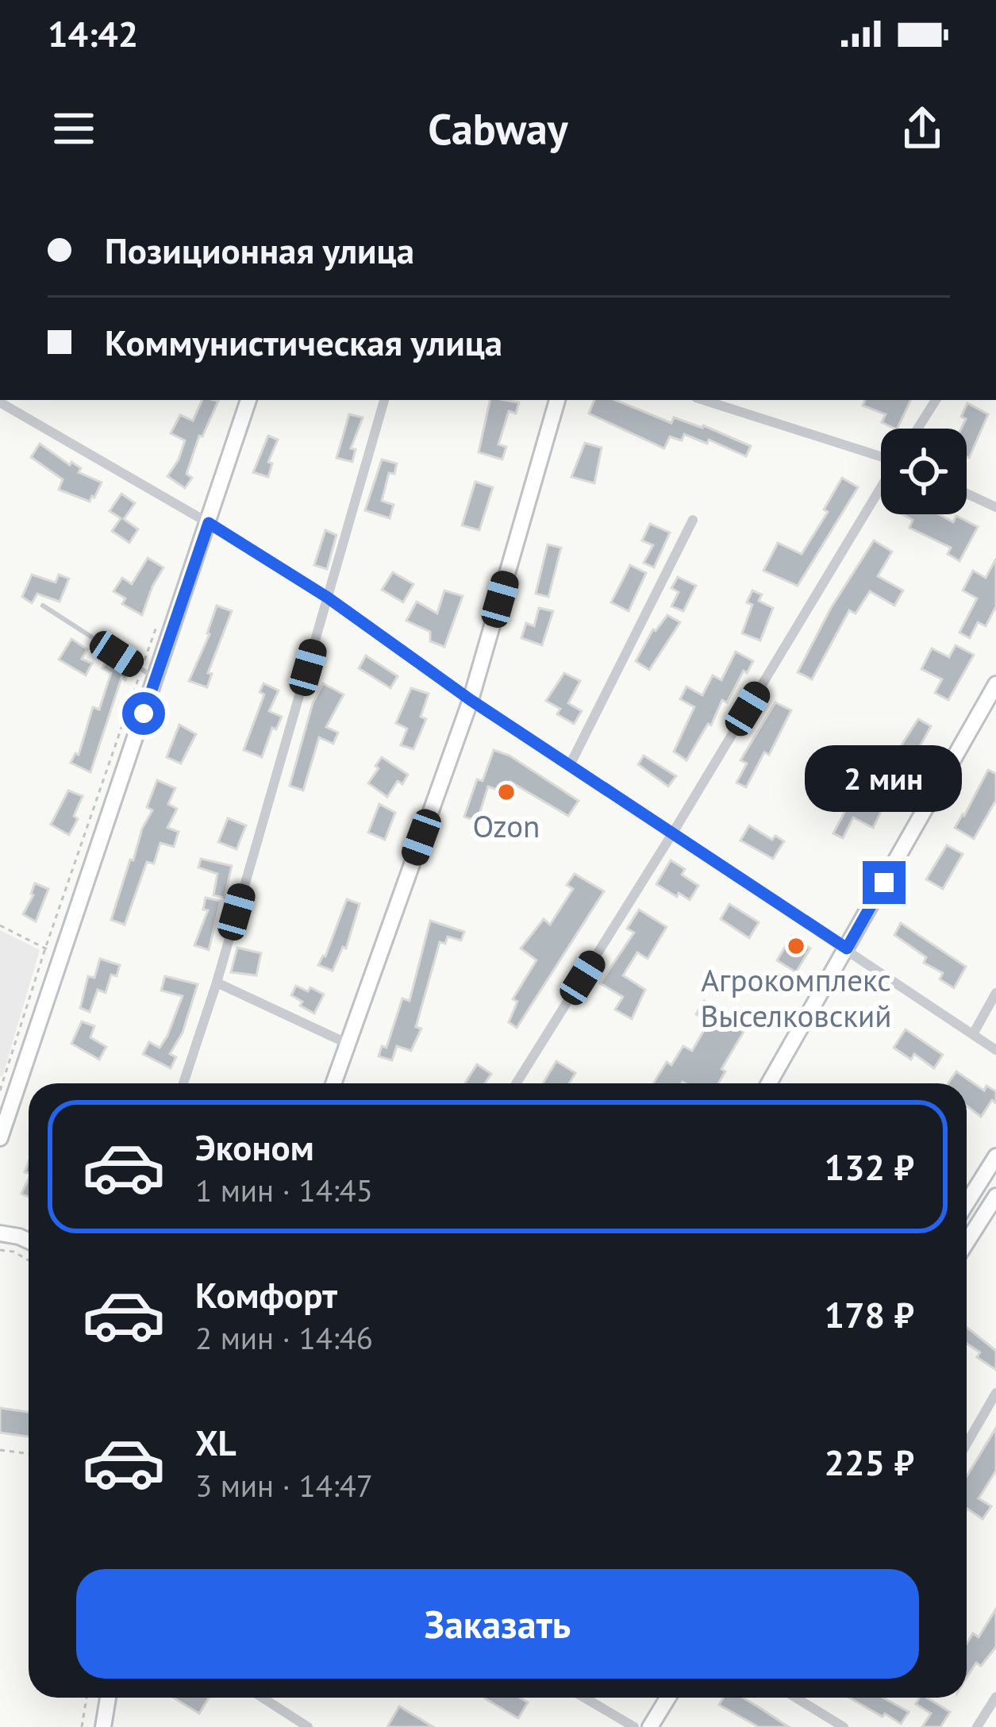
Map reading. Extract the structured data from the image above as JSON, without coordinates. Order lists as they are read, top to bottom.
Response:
{
  "places": ["Ozon", "Агрокомплекс Выселковский"],
  "page": {
    "status": "14:42",
    "header": "Cabway",
    "banner": ["Позиционная улица", "Коммунистическая улица"],
    "bubble": "2 мин",
    "list": [
      {
        "name": "Эконом",
        "note": "1 мин · 14:45",
        "value": "132 ₽"
      },
      {
        "name": "Комфорт",
        "note": "2 мин · 14:46",
        "value": "178 ₽"
      },
      {
        "name": "XL",
        "note": "3 мин · 14:47",
        "value": "225 ₽"
      }
    ],
    "buttons": "Заказать"
  }
}
